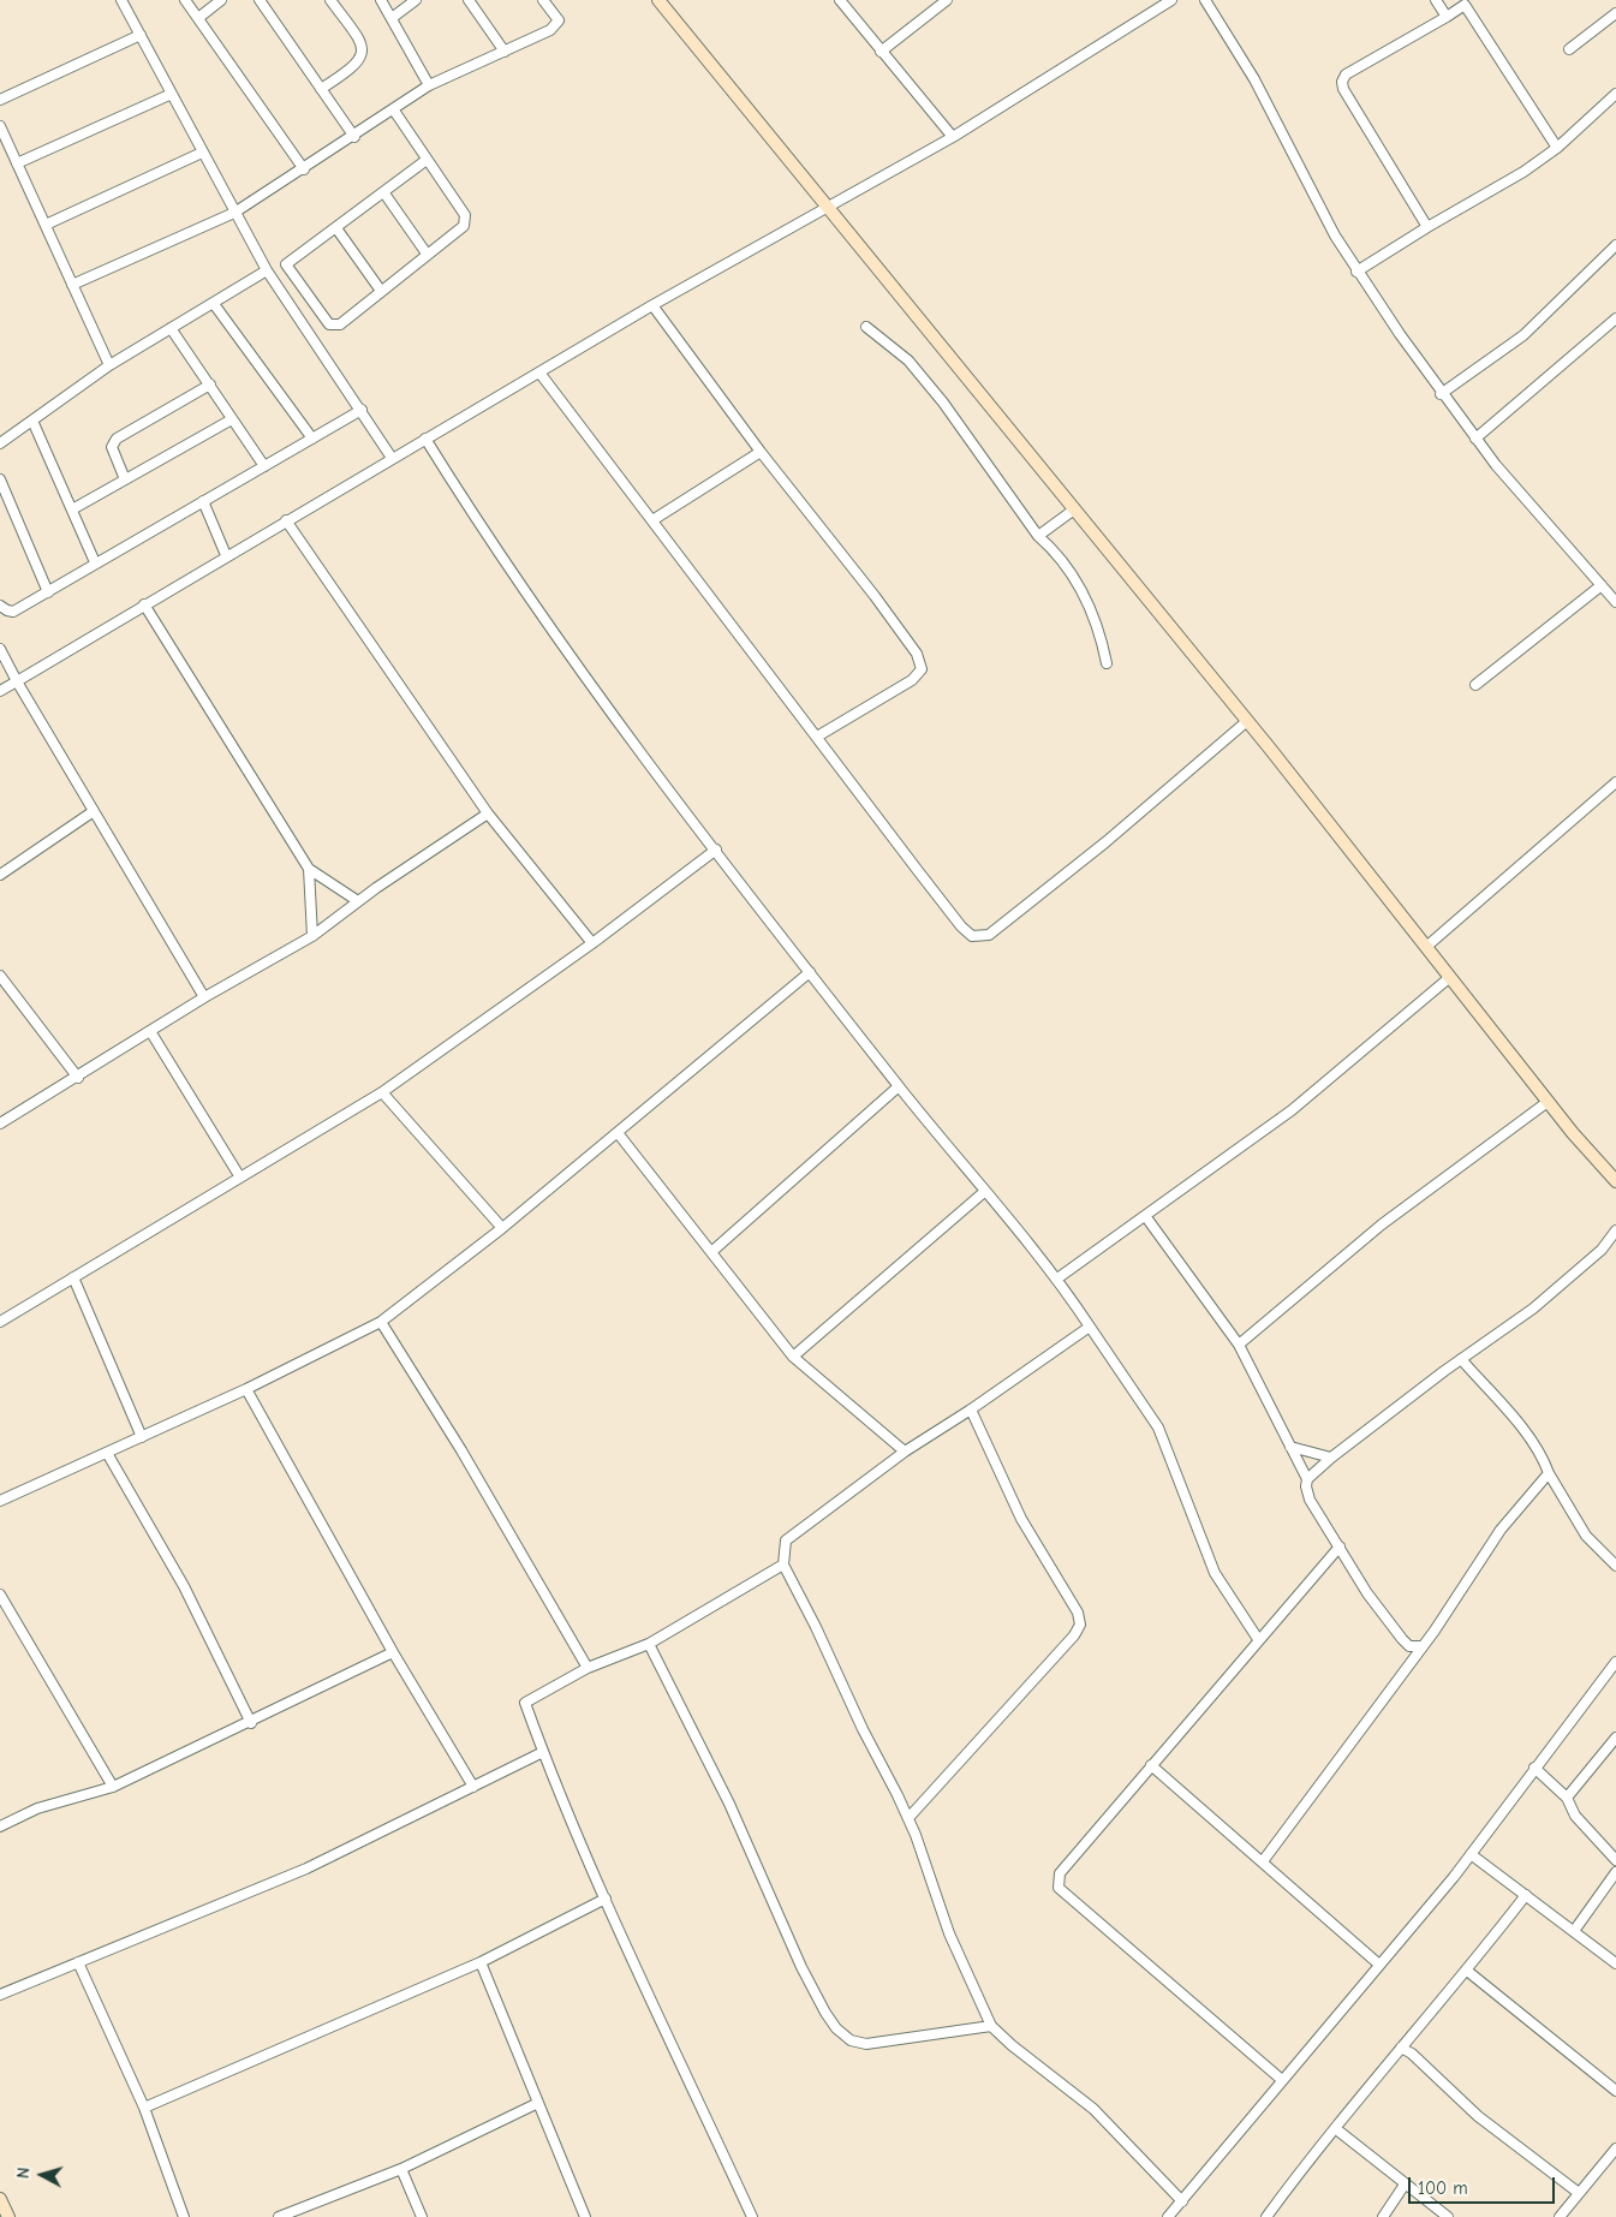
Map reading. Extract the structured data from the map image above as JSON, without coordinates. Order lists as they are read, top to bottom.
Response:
{
  "scale_bar": "100 m",
  "north": "left"
}
